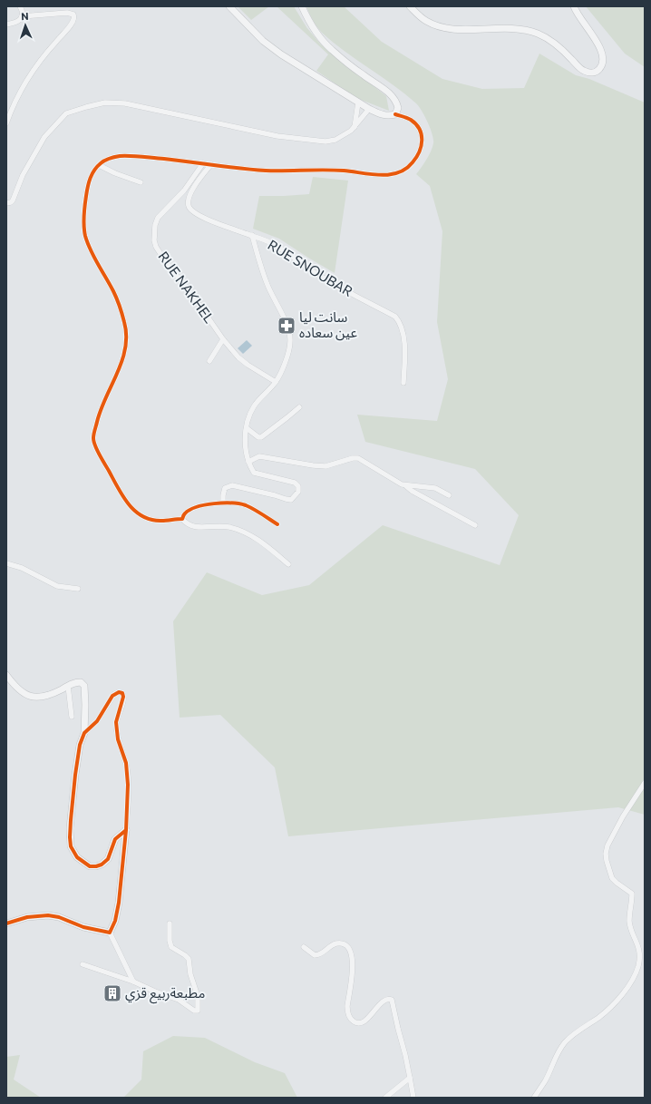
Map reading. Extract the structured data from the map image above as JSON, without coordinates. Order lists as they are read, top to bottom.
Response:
{
  "streets": {
    "street": ["RUE SNOUBAR", "RUE NAKHEL"]
  },
  "places": {
    "pharmacy": ["سانت ليا عين سعاده"],
    "building": ["مطبعةربيع قزي"]
  },
  "north": "top"
}
